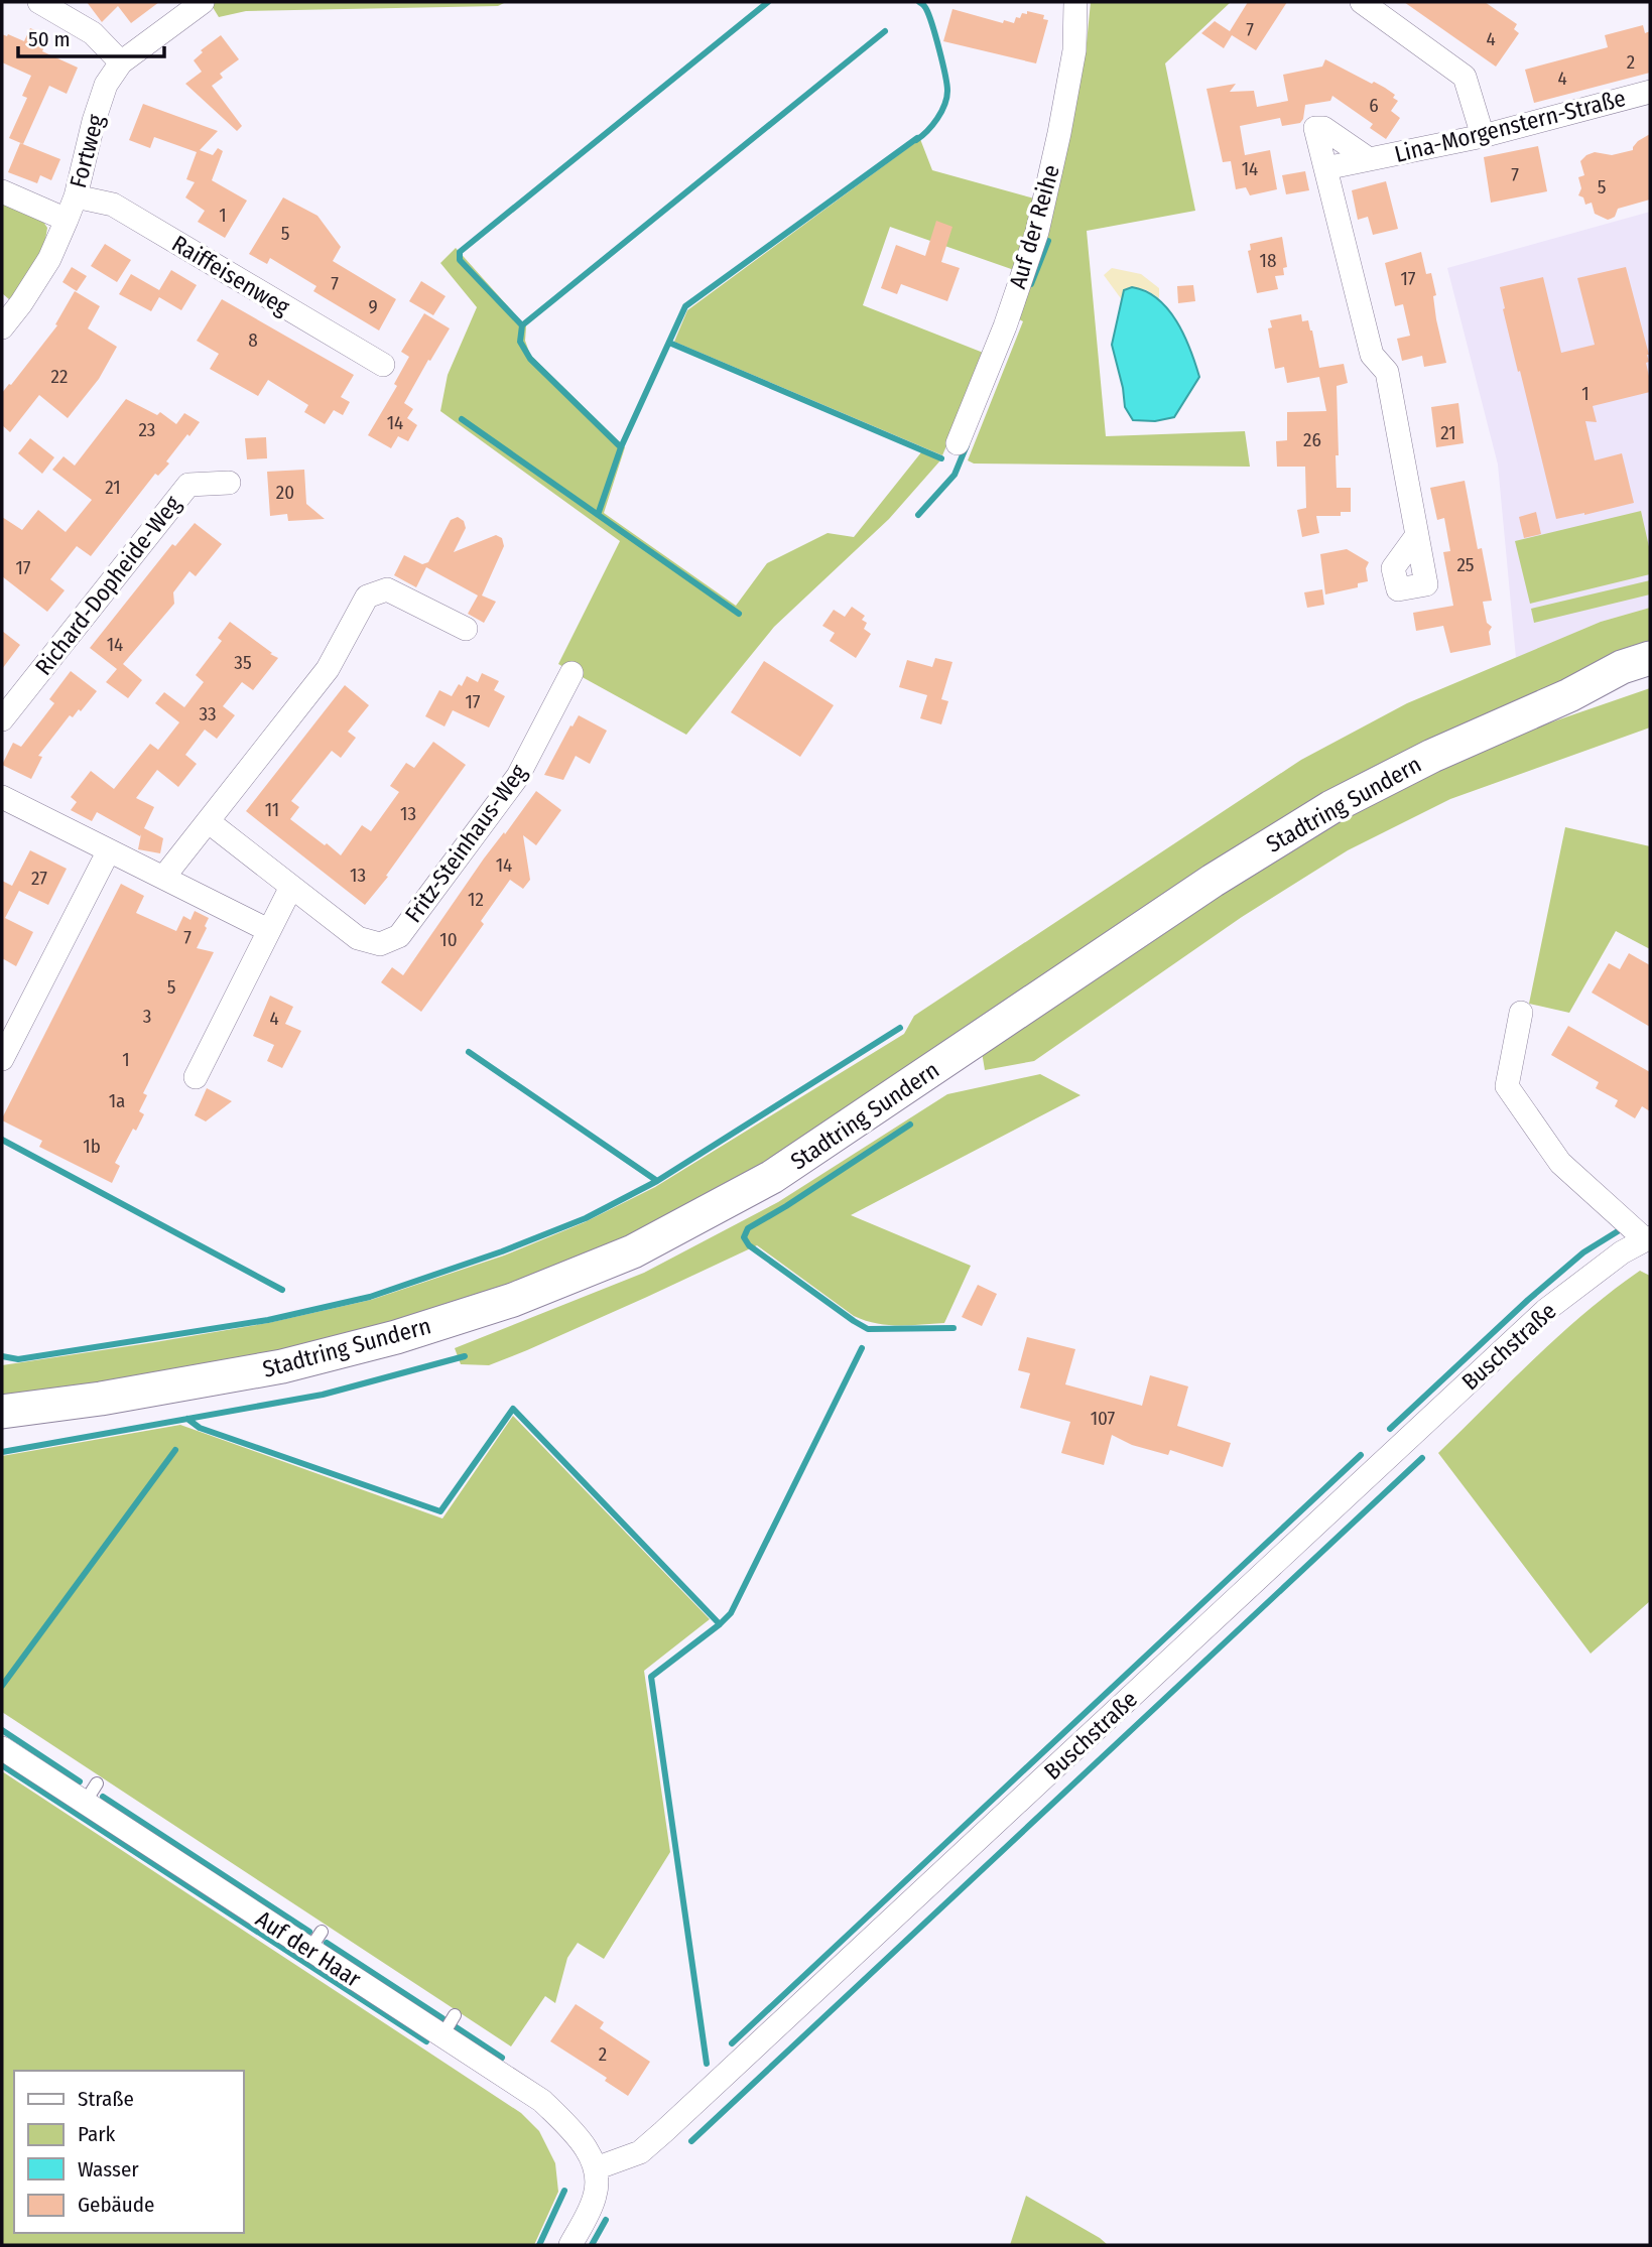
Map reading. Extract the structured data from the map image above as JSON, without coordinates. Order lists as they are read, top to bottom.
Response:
{
  "streets": {
    "main road": ["Stadtring Sundern"],
    "street": [
      "Lina-Morgenstern-Straße",
      "Fortweg",
      "Auf der Reihe",
      "Raiffeisenweg",
      "Richard-Dopheide-Weg",
      "Fritz-Steinhaus-Weg",
      "Buschstraße",
      "Auf der Haar"
    ]
  },
  "crossings": [
    ["Fortweg", "Raiffeisenweg"],
    ["Buschstraße", "Auf der Haar"]
  ],
  "house_numbers": [
    "7",
    "4",
    "2",
    "4",
    "6",
    "14",
    "7",
    "5",
    "1",
    "5",
    "18",
    "17",
    "7",
    "9",
    "8",
    "22",
    "1",
    "14",
    "23",
    "21",
    "26",
    "21",
    "20",
    "25",
    "17",
    "14",
    "35",
    "17",
    "33",
    "11",
    "13",
    "14",
    "13",
    "27",
    "12",
    "7",
    "10",
    "5",
    "3",
    "4",
    "1",
    "1a",
    "1b",
    "107",
    "2"
  ],
  "legend": [
    "Straße",
    "Park",
    "Wasser",
    "Gebäude"
  ],
  "scale_bar": "50 m"
}
